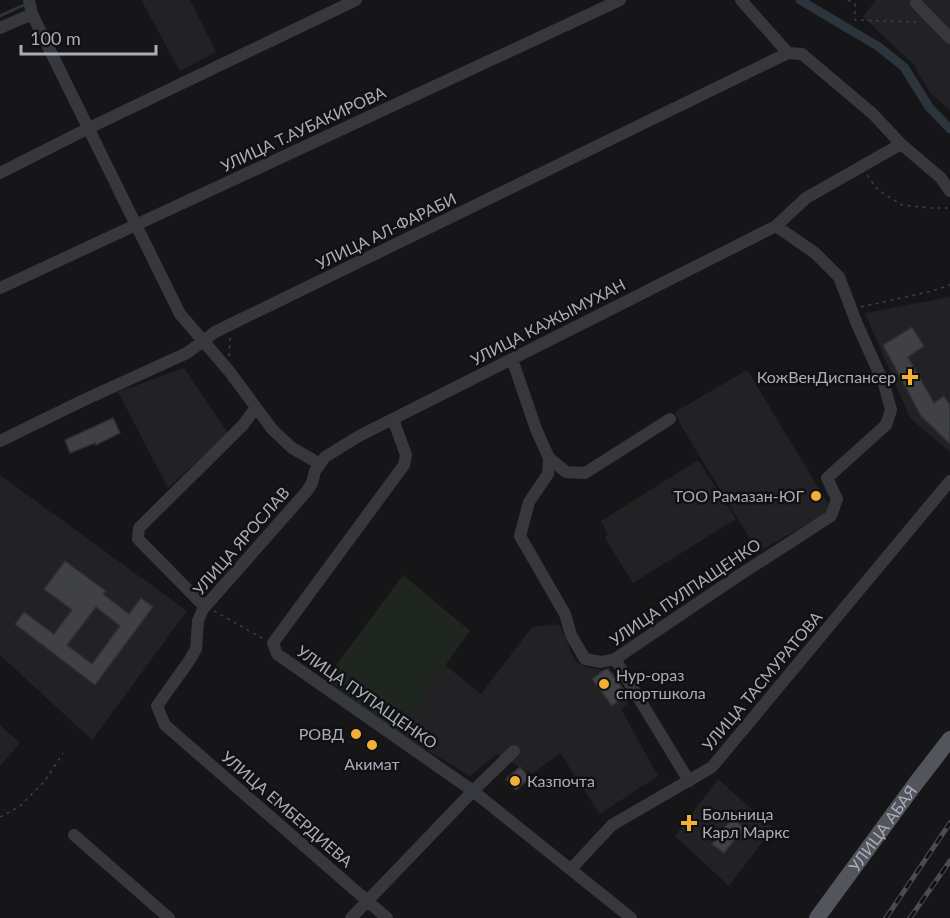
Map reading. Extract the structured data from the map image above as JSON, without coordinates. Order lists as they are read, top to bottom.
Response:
{
  "streets": {
    "main road": ["УЛИЦА АБАЯ"],
    "street": [
      "УЛИЦА Т.АУБАКИРОВА",
      "УЛИЦА АЛ-ФАРАБИ",
      "УЛИЦА КАЖЫМУХАН",
      "УЛИЦА ЯРОСЛАВ",
      "УЛИЦА ПУЛПАЩЕНКО",
      "УЛИЦА ТАСМУРАТОВА",
      "УЛИЦА ПУПАЩЕНКО",
      "УЛИЦА ЕМБЕРДИЕВА"
    ]
  },
  "crossings": [
    ["УЛИЦА КАЖЫМУХАН", "УЛИЦА ЯРОСЛАВ"],
    ["УЛИЦА КАЖЫМУХАН", "УЛИЦА ПУПАЩЕНКО"],
    ["УЛИЦА ЯРОСЛАВ", "УЛИЦА ЕМБЕРДИЕВА"],
    ["УЛИЦА ТАСМУРАТОВА", "УЛИЦА ПУПАЩЕНКО"]
  ],
  "places": {
    "health": ["КожВенДиспансер", "Больница Карл Маркс"],
    "other": [
      "ТОО Рамазан-ЮГ",
      "Нур-ораз спортшкола",
      "РОВД",
      "Акимат",
      "Казпочта"
    ]
  },
  "scale_bar": "100 m"
}
